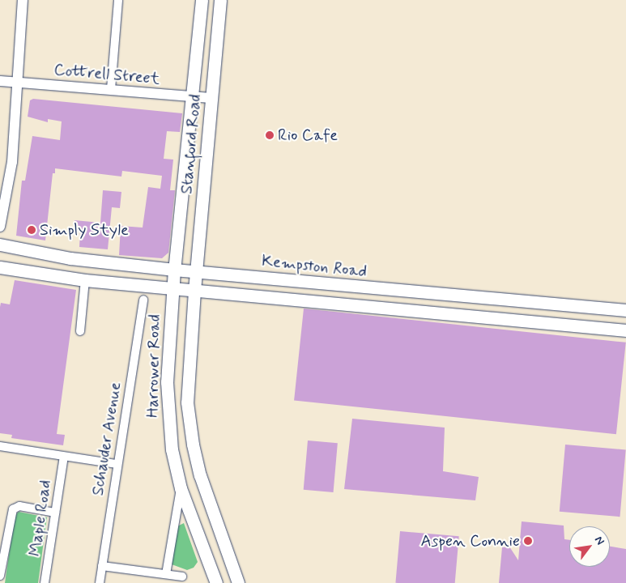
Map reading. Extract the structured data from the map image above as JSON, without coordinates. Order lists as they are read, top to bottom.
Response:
{
  "streets": {
    "main road": ["Stanford Road", "Kempston Road", "Harrower Road"],
    "street": ["Cottrell Street", "Schauder Avenue", "Maple Road"]
  },
  "crossings": [
    ["Cottrell Street", "Stanford Road"],
    ["Stanford Road", "Kempston Road"],
    ["Stanford Road", "Harrower Road"]
  ],
  "places": ["Rio Cafe", "Simply Style", "Aspen Connie"],
  "north": "top right"
}
